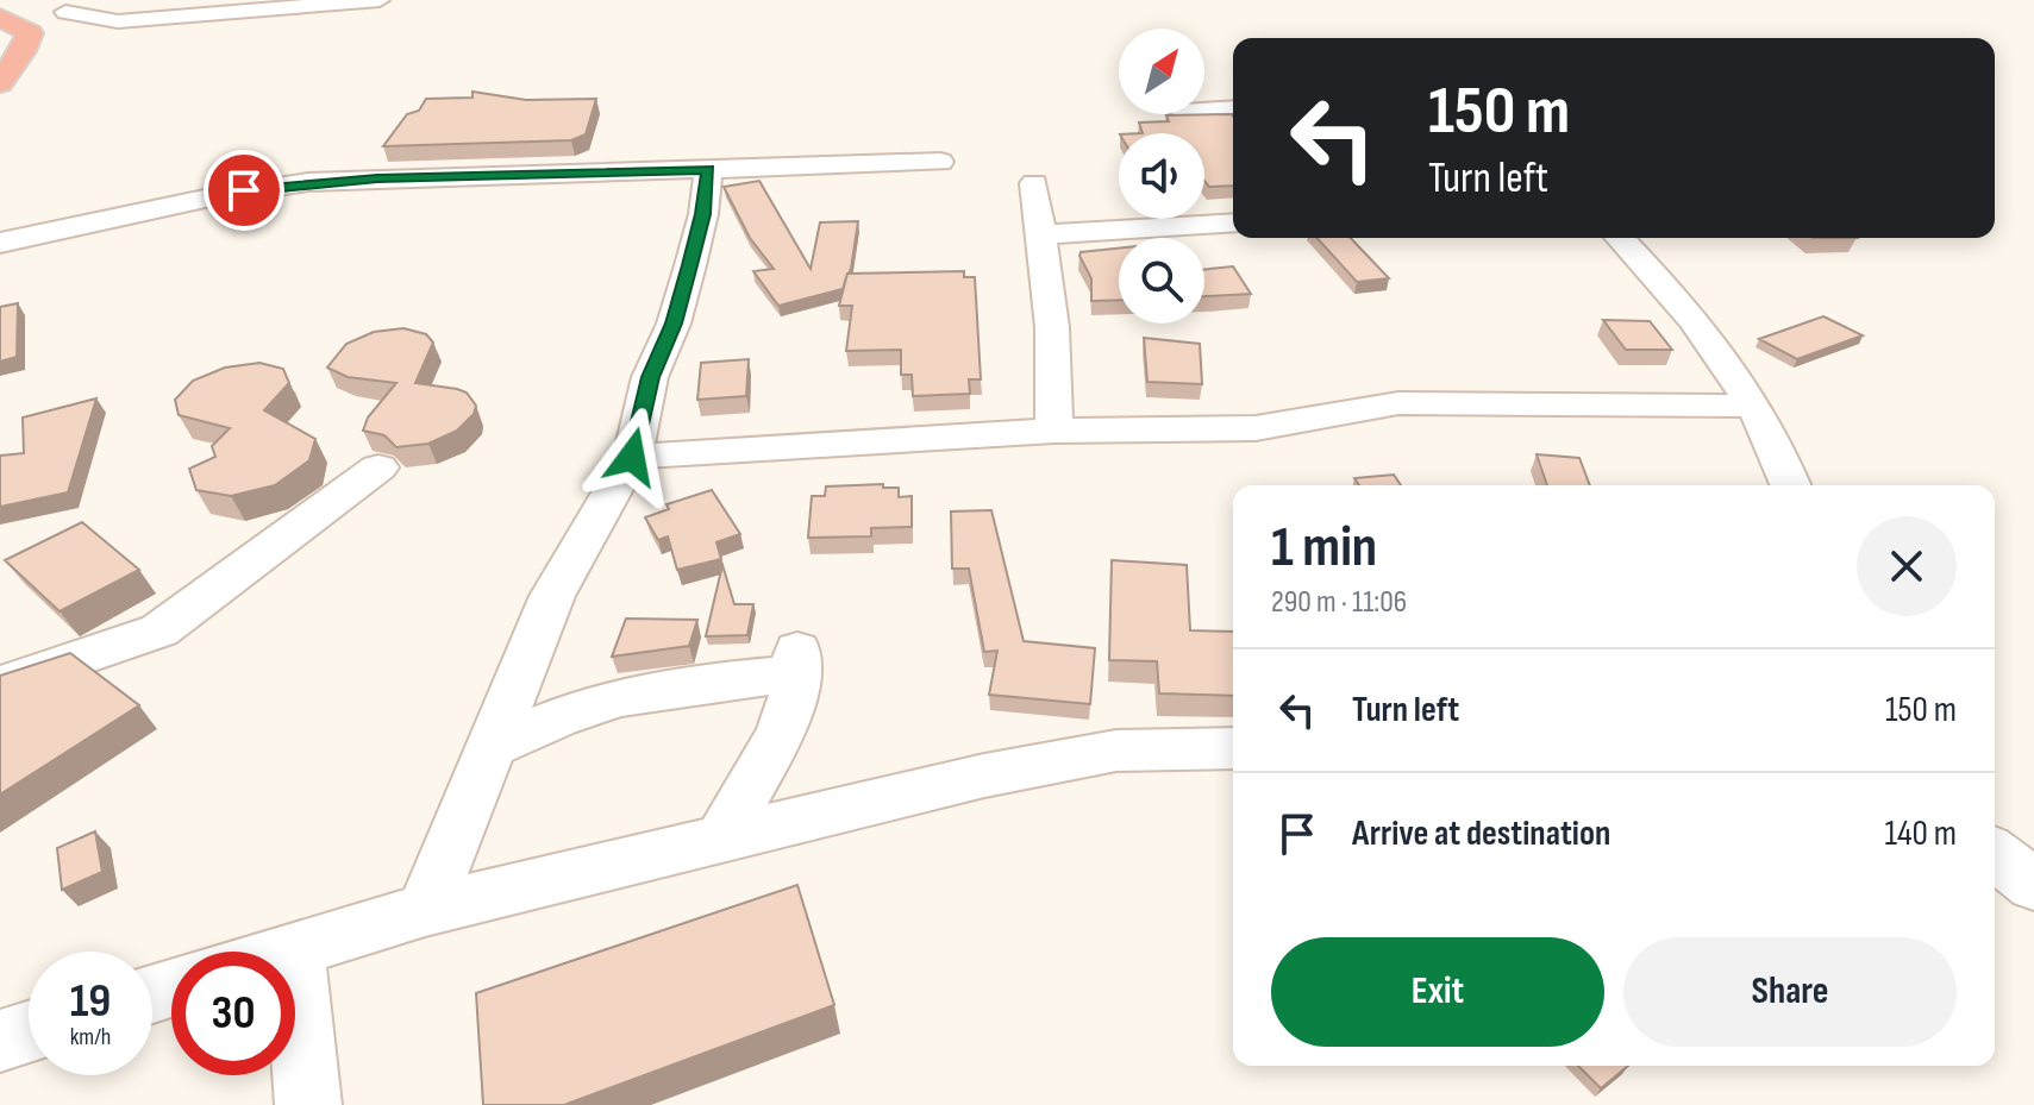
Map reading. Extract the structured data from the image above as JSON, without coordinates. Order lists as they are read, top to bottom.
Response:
{
  "north": "top right",
  "page": {
    "turn": ["150 m", "Turn left"],
    "heading": ["1 min", "290 m · 11:06"],
    "list": [
      {
        "name": "Turn left",
        "value": "150 m"
      },
      {
        "name": "Arrive at destination",
        "value": "140 m"
      }
    ],
    "buttons": ["Exit", "Share"],
    "speed": "19 km/h",
    "limit": "30"
  }
}
